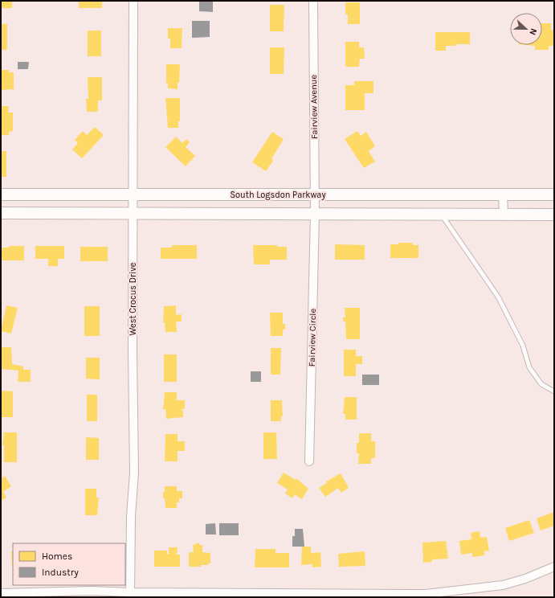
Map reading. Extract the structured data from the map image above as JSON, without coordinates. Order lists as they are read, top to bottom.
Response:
{
  "streets": {
    "main road": ["South Logsdon Parkway"],
    "street": ["Fairview Avenue", "West Crocus Drive", "Fairview Circle"]
  },
  "crossings": [
    ["Fairview Avenue", "South Logsdon Parkway"],
    ["Fairview Avenue", "Fairview Circle"],
    ["South Logsdon Parkway", "West Crocus Drive"],
    ["South Logsdon Parkway", "Fairview Circle"]
  ],
  "legend": ["Homes", "Industry"],
  "north": "right"
}
